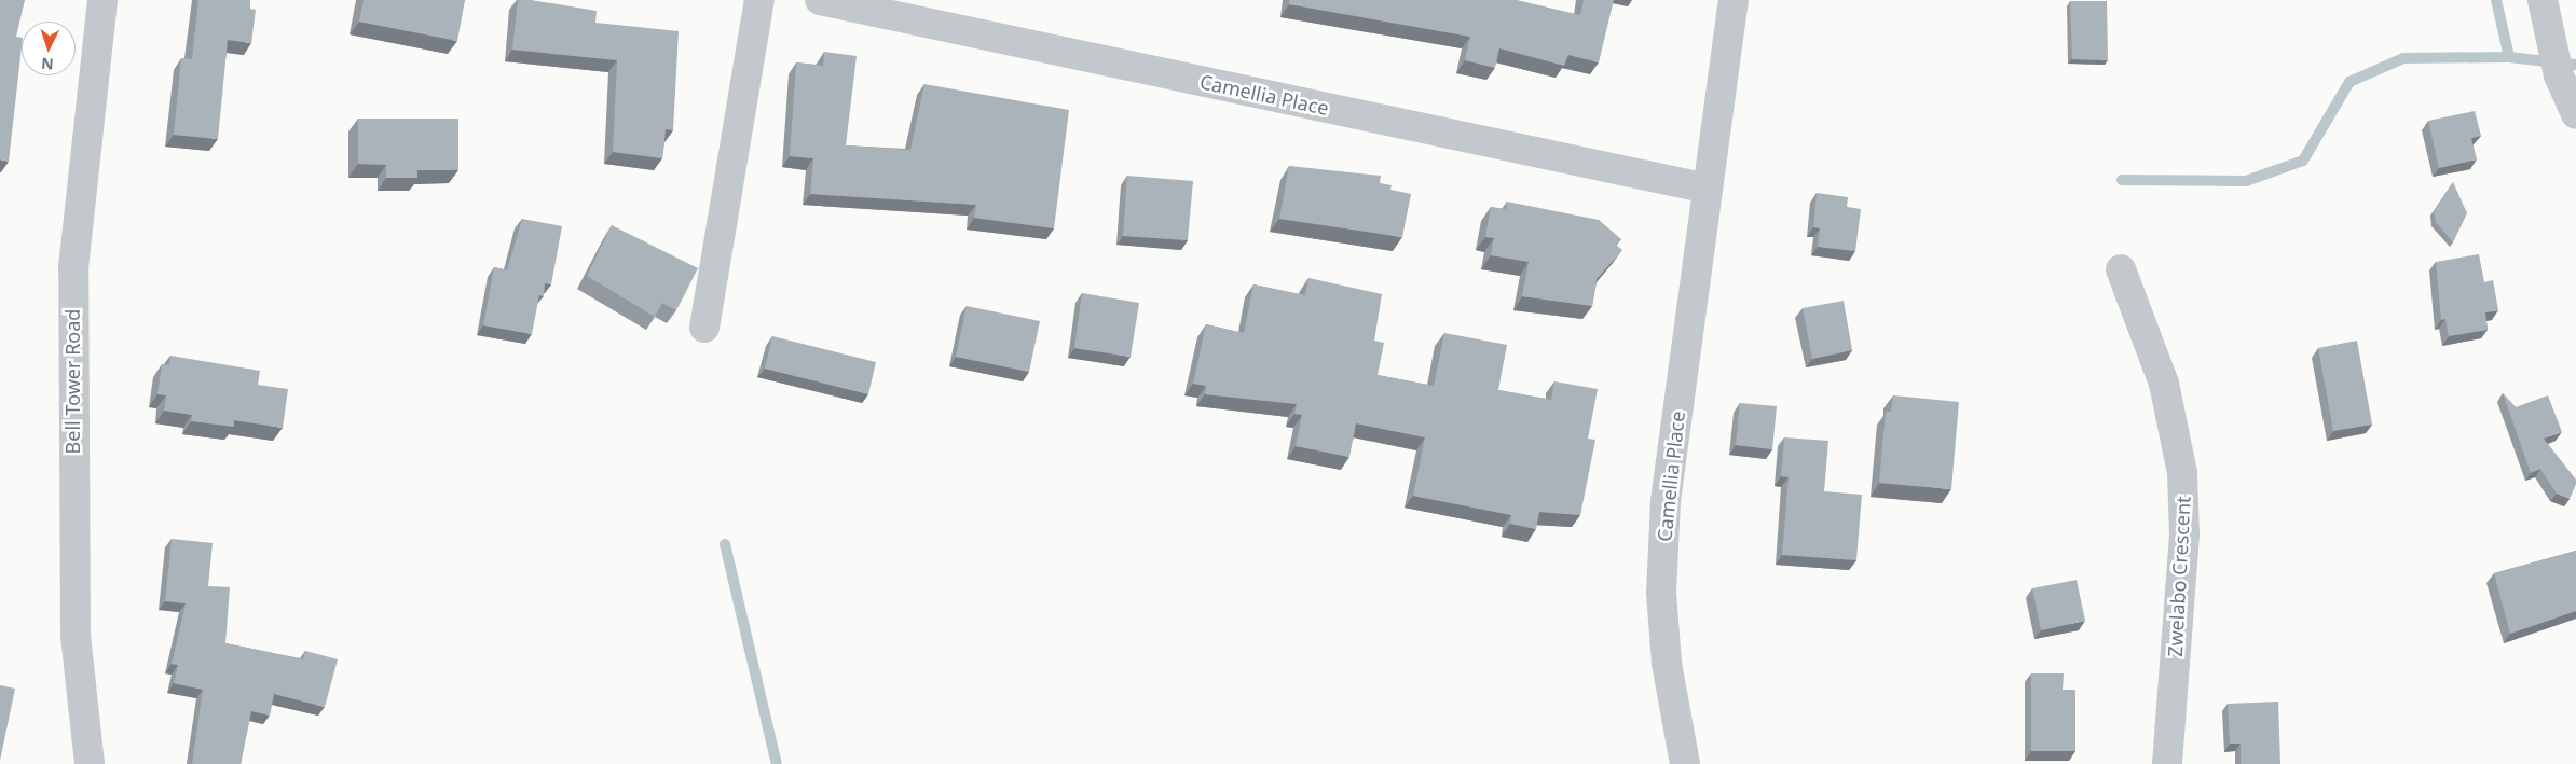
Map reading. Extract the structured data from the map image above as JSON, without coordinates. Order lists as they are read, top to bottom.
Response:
{
  "streets": {
    "street": ["Camellia Place", "Bell Tower Road", "Zwelabo Crescent"]
  },
  "north": "bottom"
}
